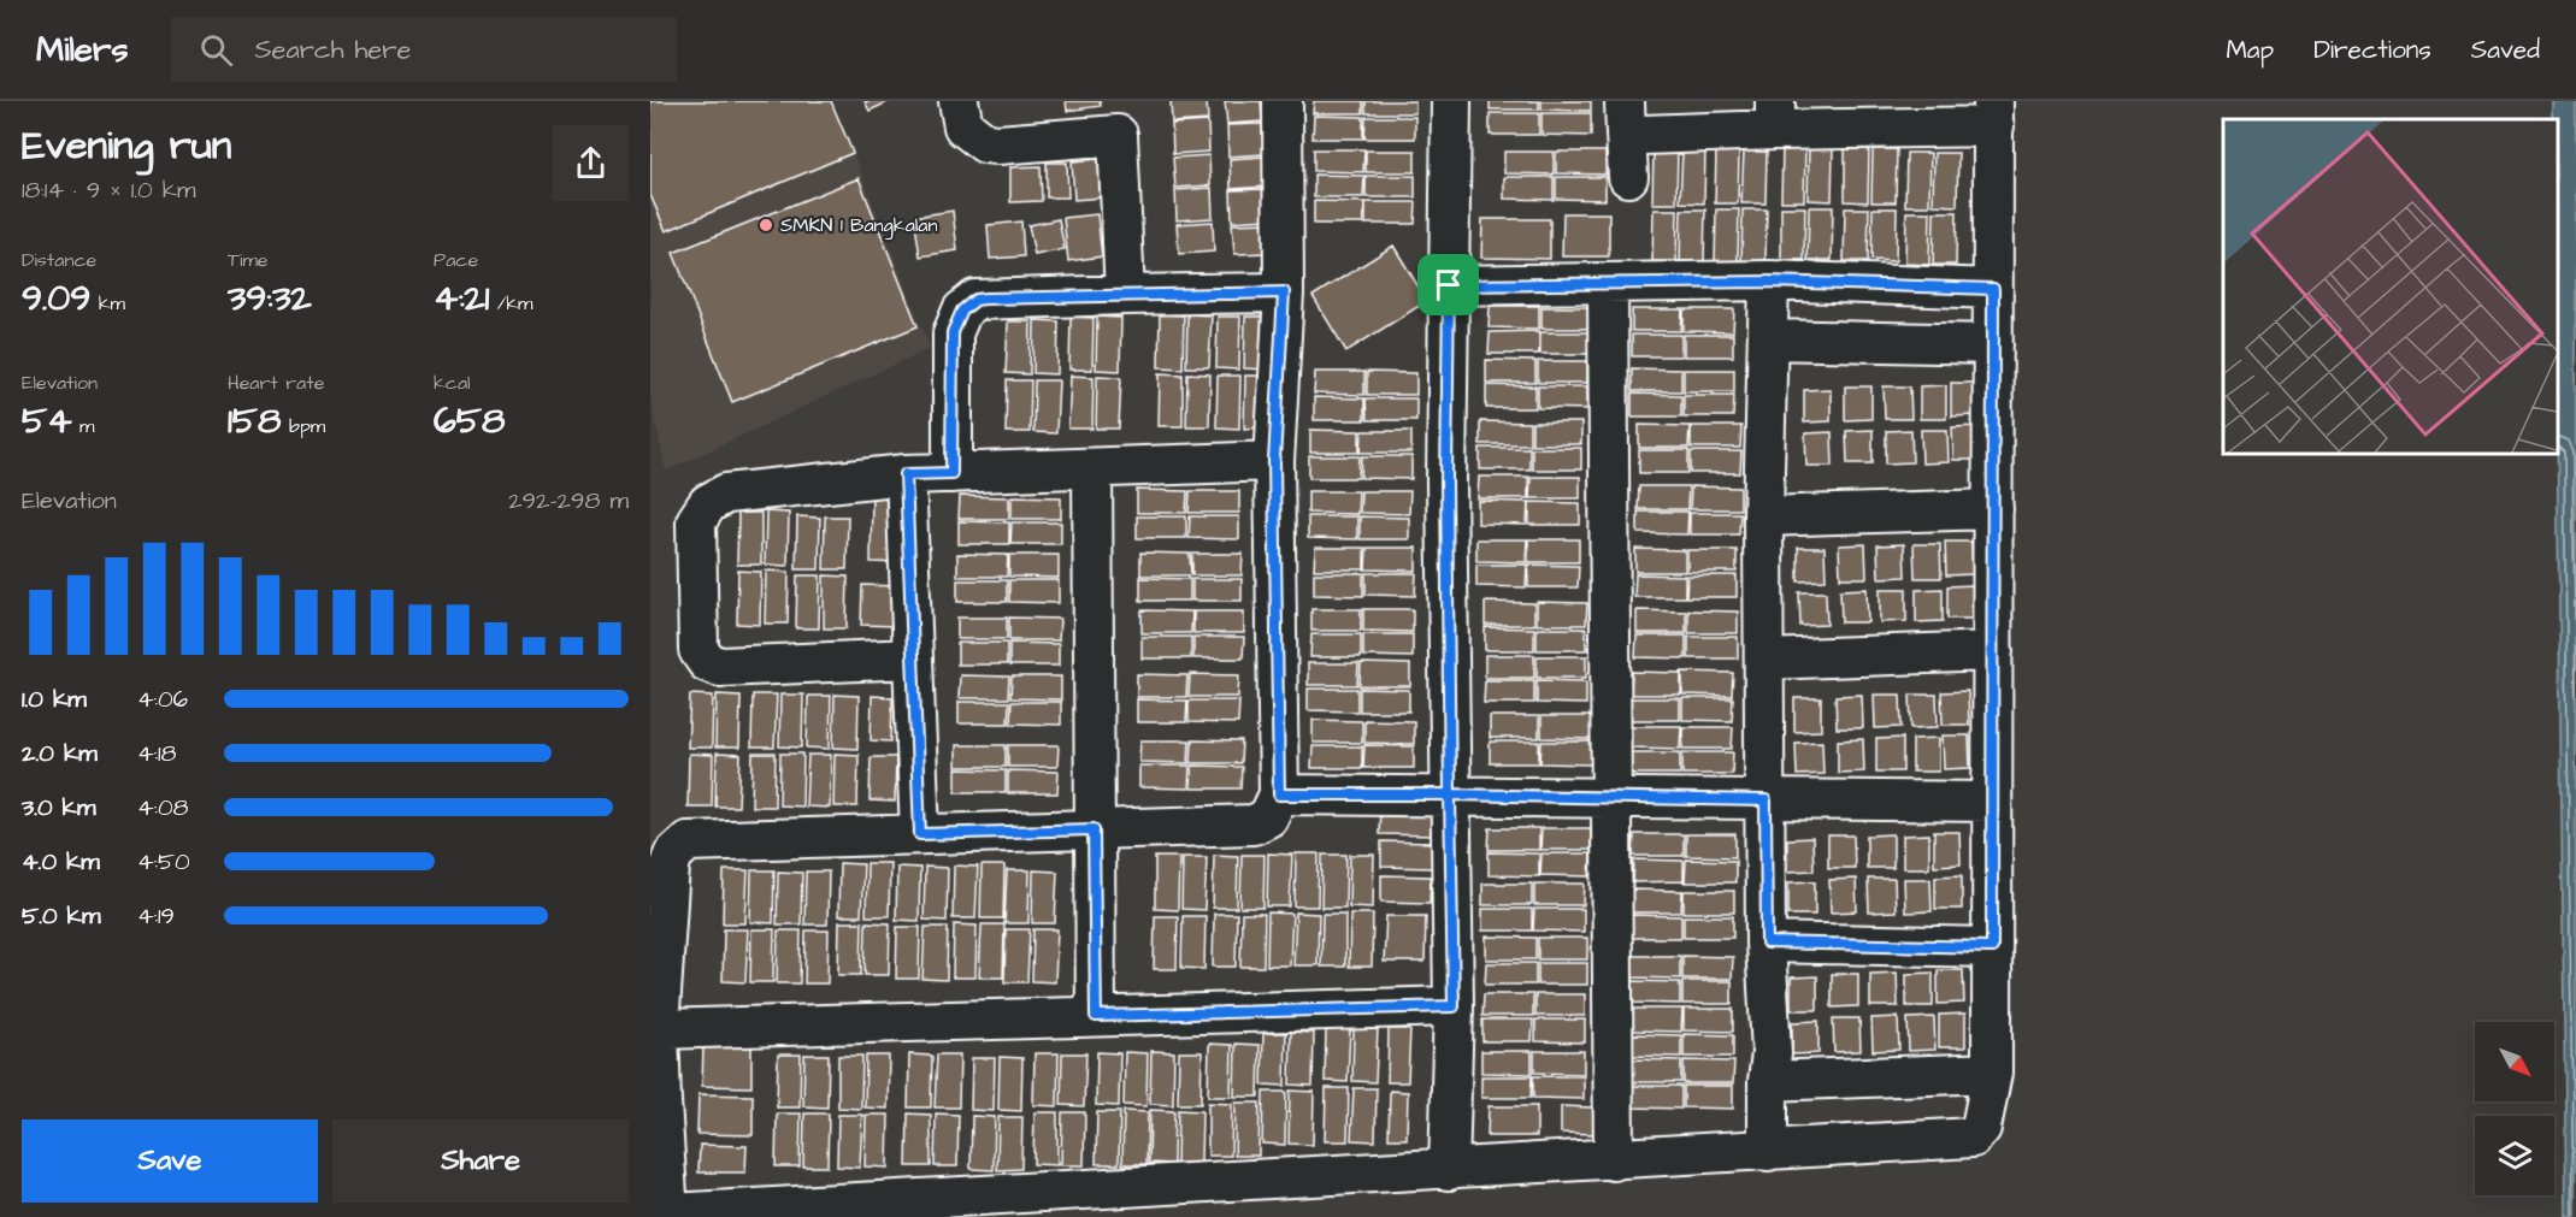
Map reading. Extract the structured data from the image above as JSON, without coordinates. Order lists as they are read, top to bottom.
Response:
{
  "places": ["SMKN 1 Bangkalan"],
  "north": "bottom right",
  "page": {
    "header": "Milers",
    "search": "Search here",
    "nav": ["Map", "Directions", "Saved"],
    "heading": ["Evening run", "18:14 · 9 × 1.0 km"],
    "stats": [
      ["Distance", "9.09 km"],
      ["Time", "39:32"],
      ["Pace", "4:21 /km"],
      ["Elevation", "54 m"],
      ["Heart rate", "158 bpm"],
      ["kcal", "658"]
    ],
    "chart": ["Elevation", "292–298 m"],
    "list": [
      {
        "name": "1.0 km",
        "note": "4:06"
      },
      {
        "name": "2.0 km",
        "note": "4:18"
      },
      {
        "name": "3.0 km",
        "note": "4:08"
      },
      {
        "name": "4.0 km",
        "note": "4:50"
      },
      {
        "name": "5.0 km",
        "note": "4:19"
      }
    ],
    "buttons": ["Save", "Share"]
  }
}
